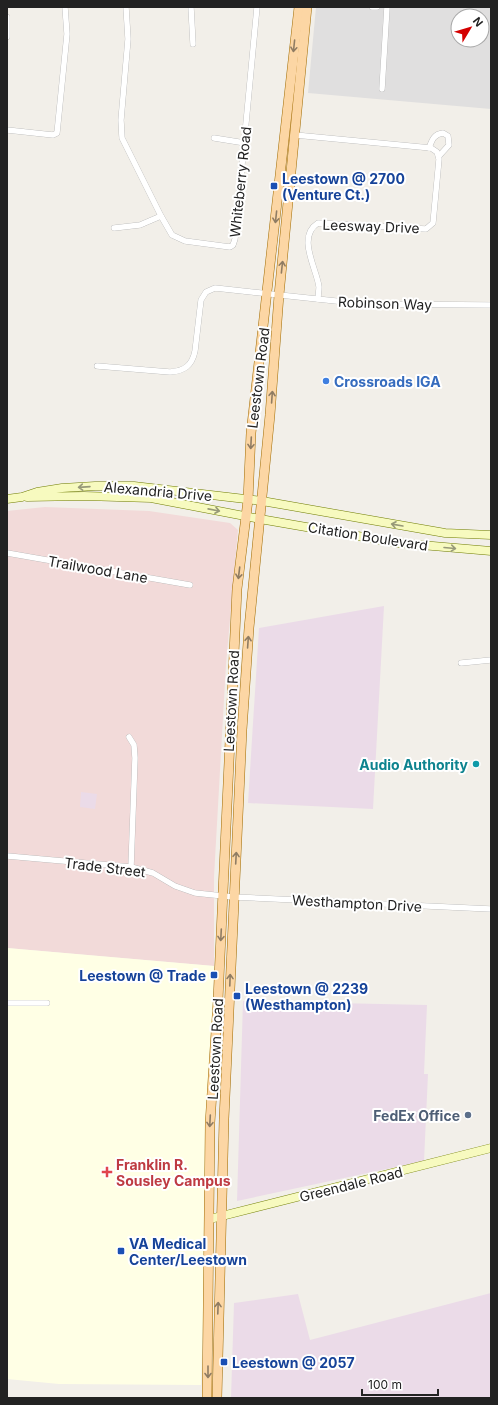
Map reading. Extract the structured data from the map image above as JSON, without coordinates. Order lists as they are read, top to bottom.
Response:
{
  "streets": {
    "main road": ["Leestown Road"],
    "street": [
      "Whiteberry Road",
      "Leesway Drive",
      "Robinson Way",
      "Alexandria Drive",
      "Citation Boulevard",
      "Trailwood Lane",
      "Trade Street",
      "Westhampton Drive",
      "Greendale Road"
    ]
  },
  "crossings": [
    ["Leesway Drive", "Robinson Way"],
    ["Robinson Way", "Leestown Road"],
    ["Leestown Road", "Alexandria Drive"],
    ["Leestown Road", "Citation Boulevard"],
    ["Leestown Road", "Trade Street"],
    ["Leestown Road", "Westhampton Drive"],
    ["Leestown Road", "Greendale Road"],
    ["Alexandria Drive", "Citation Boulevard"],
    ["Trade Street", "Westhampton Drive"]
  ],
  "places": {
    "transit": [
      "Leestown @ 2700 (Venture Ct.)",
      "Leestown @ Trade",
      "Leestown @ 2239 (Westhampton)",
      "VA Medical Center/Leestown",
      "Leestown @ 2057"
    ],
    "other": ["Crossroads IGA", "Audio Authority", "FedEx Office"],
    "health": ["Franklin R. Sousley Campus"]
  },
  "scale_bar": "100 m",
  "north": "top right"
}
